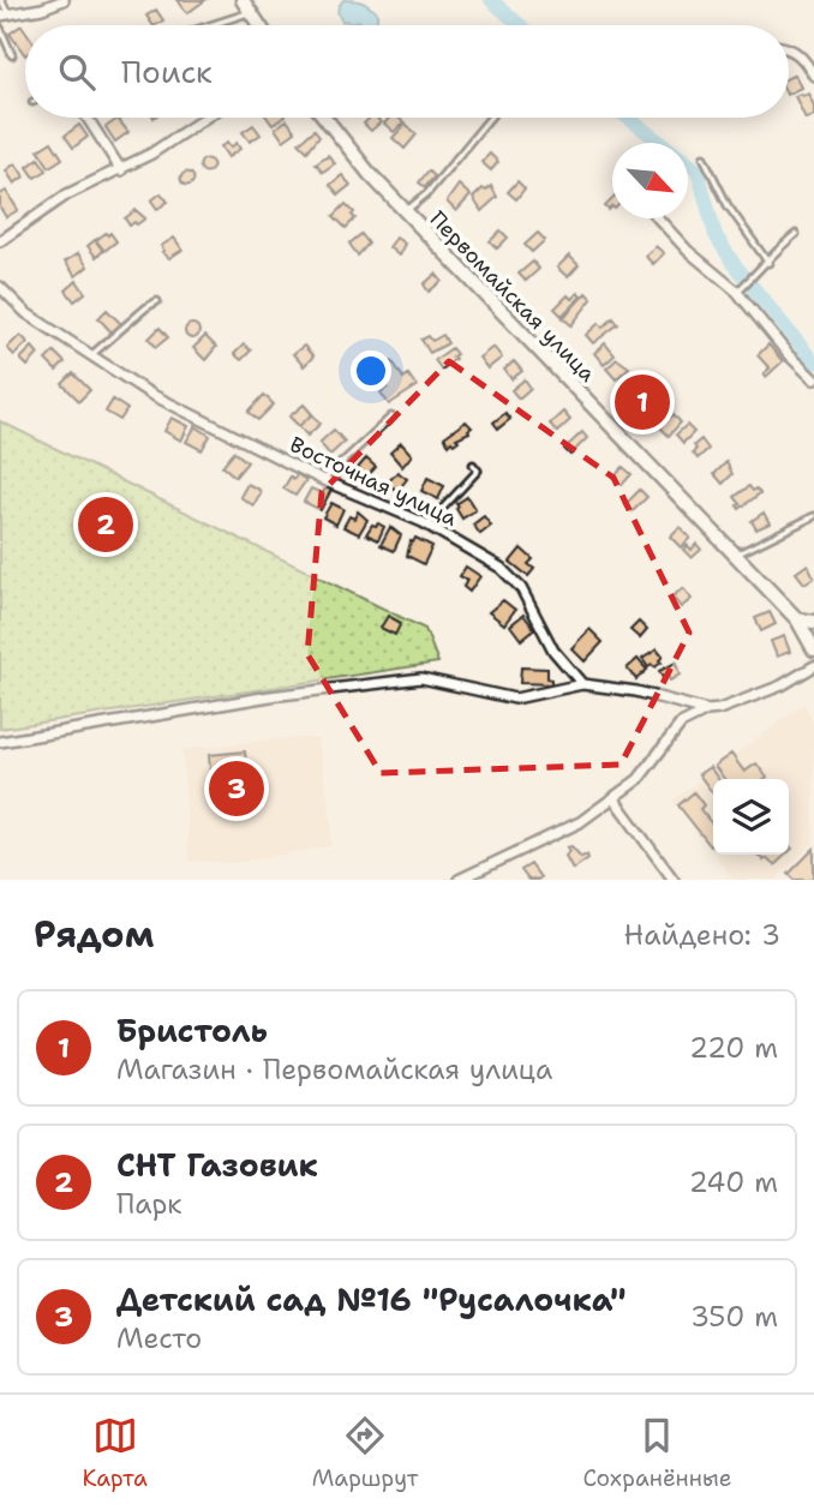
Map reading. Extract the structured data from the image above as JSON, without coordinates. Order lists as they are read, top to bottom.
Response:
{
  "streets": {
    "main road": ["Первомайская улица"],
    "street": ["Восточная улица"]
  },
  "north": "bottom right",
  "page": {
    "search": "Поиск",
    "pins": ["1", "2", "3"],
    "heading": ["Рядом", "Найдено: 3"],
    "list": [
      {
        "mark": "1",
        "name": "Бристоль",
        "note": "Магазин · Первомайская улица",
        "value": "220 m"
      },
      {
        "mark": "2",
        "name": "СНТ Газовик",
        "note": "Парк",
        "value": "240 m"
      },
      {
        "mark": "3",
        "name": "Детский сад №16 \"Русалочка\"",
        "note": "Место",
        "value": "350 m"
      }
    ],
    "nav": ["Карта", "Маршрут", "Сохранённые"]
  }
}
